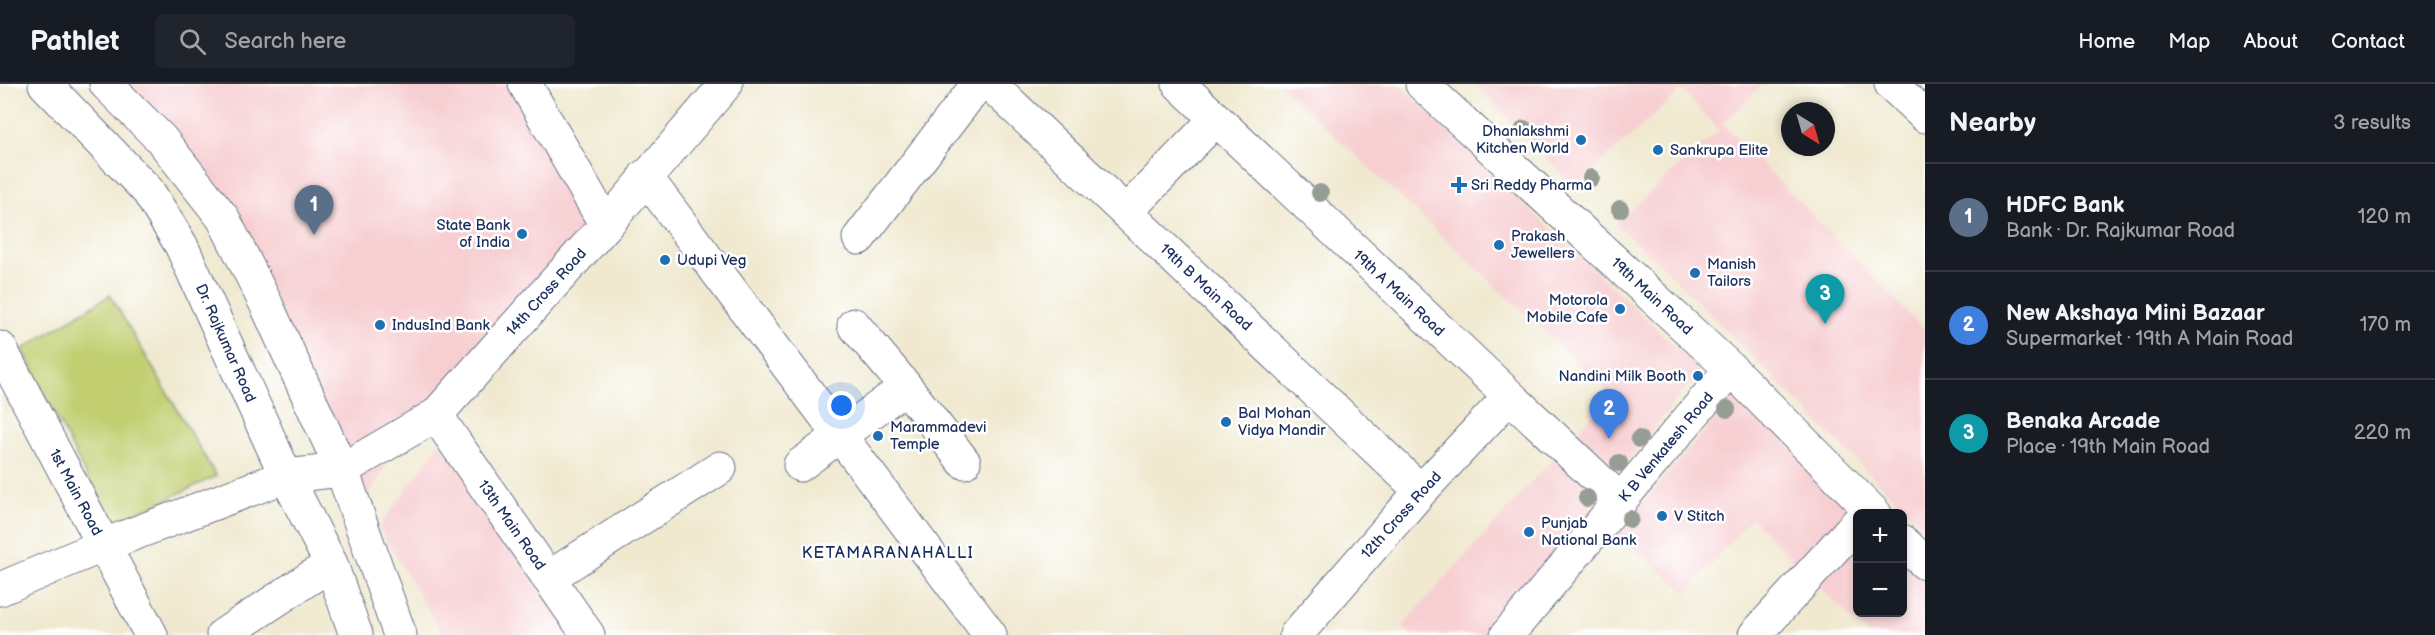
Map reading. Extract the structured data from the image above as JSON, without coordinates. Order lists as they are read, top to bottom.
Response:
{
  "streets": {
    "street": [
      "19th B Main Road",
      "14th Cross Road",
      "19th A Main Road",
      "19th Main Road",
      "Dr. Rajkumar Road",
      "K B Venkatesh Road",
      "1st Main Road",
      "12th Cross Road",
      "13th Main Road"
    ]
  },
  "crossings": [
    ["19th B Main Road", "12th Cross Road"],
    ["14th Cross Road", "13th Main Road"],
    ["19th A Main Road", "K B Venkatesh Road"],
    ["19th A Main Road", "12th Cross Road"],
    ["19th Main Road", "K B Venkatesh Road"]
  ],
  "districts": ["KETAMARANAHALLI"],
  "places": {
    "other": [
      "Dhanlakshmi Kitchen World",
      "Sankrupa Elite",
      "State Bank of India",
      "Prakash Jewellers",
      "Udupi Veg",
      "Manish Tailors",
      "Motorola Mobile Cafe",
      "IndusInd Bank",
      "Nandini Milk Booth",
      "Bal Mohan Vidya Mandir",
      "Marammadevi Temple",
      "V Stitch",
      "Punjab National Bank"
    ],
    "health": ["Sri Reddy Pharma"]
  },
  "north": "bottom right",
  "page": {
    "header": "Pathlet",
    "search": "Search here",
    "nav": [
      "Home",
      "Map",
      "About",
      "Contact"
    ],
    "heading": ["Nearby", "3 results"],
    "list": [
      {
        "mark": "1",
        "name": "HDFC Bank",
        "note": "Bank · Dr. Rajkumar Road",
        "value": "120 m"
      },
      {
        "mark": "2",
        "name": "New Akshaya Mini Bazaar",
        "note": "Supermarket · 19th A Main Road",
        "value": "170 m"
      },
      {
        "mark": "3",
        "name": "Benaka Arcade",
        "note": "Place · 19th Main Road",
        "value": "220 m"
      }
    ],
    "pins": ["1", "3", "2"],
    "map_buttons": ["+", "−"]
  }
}
